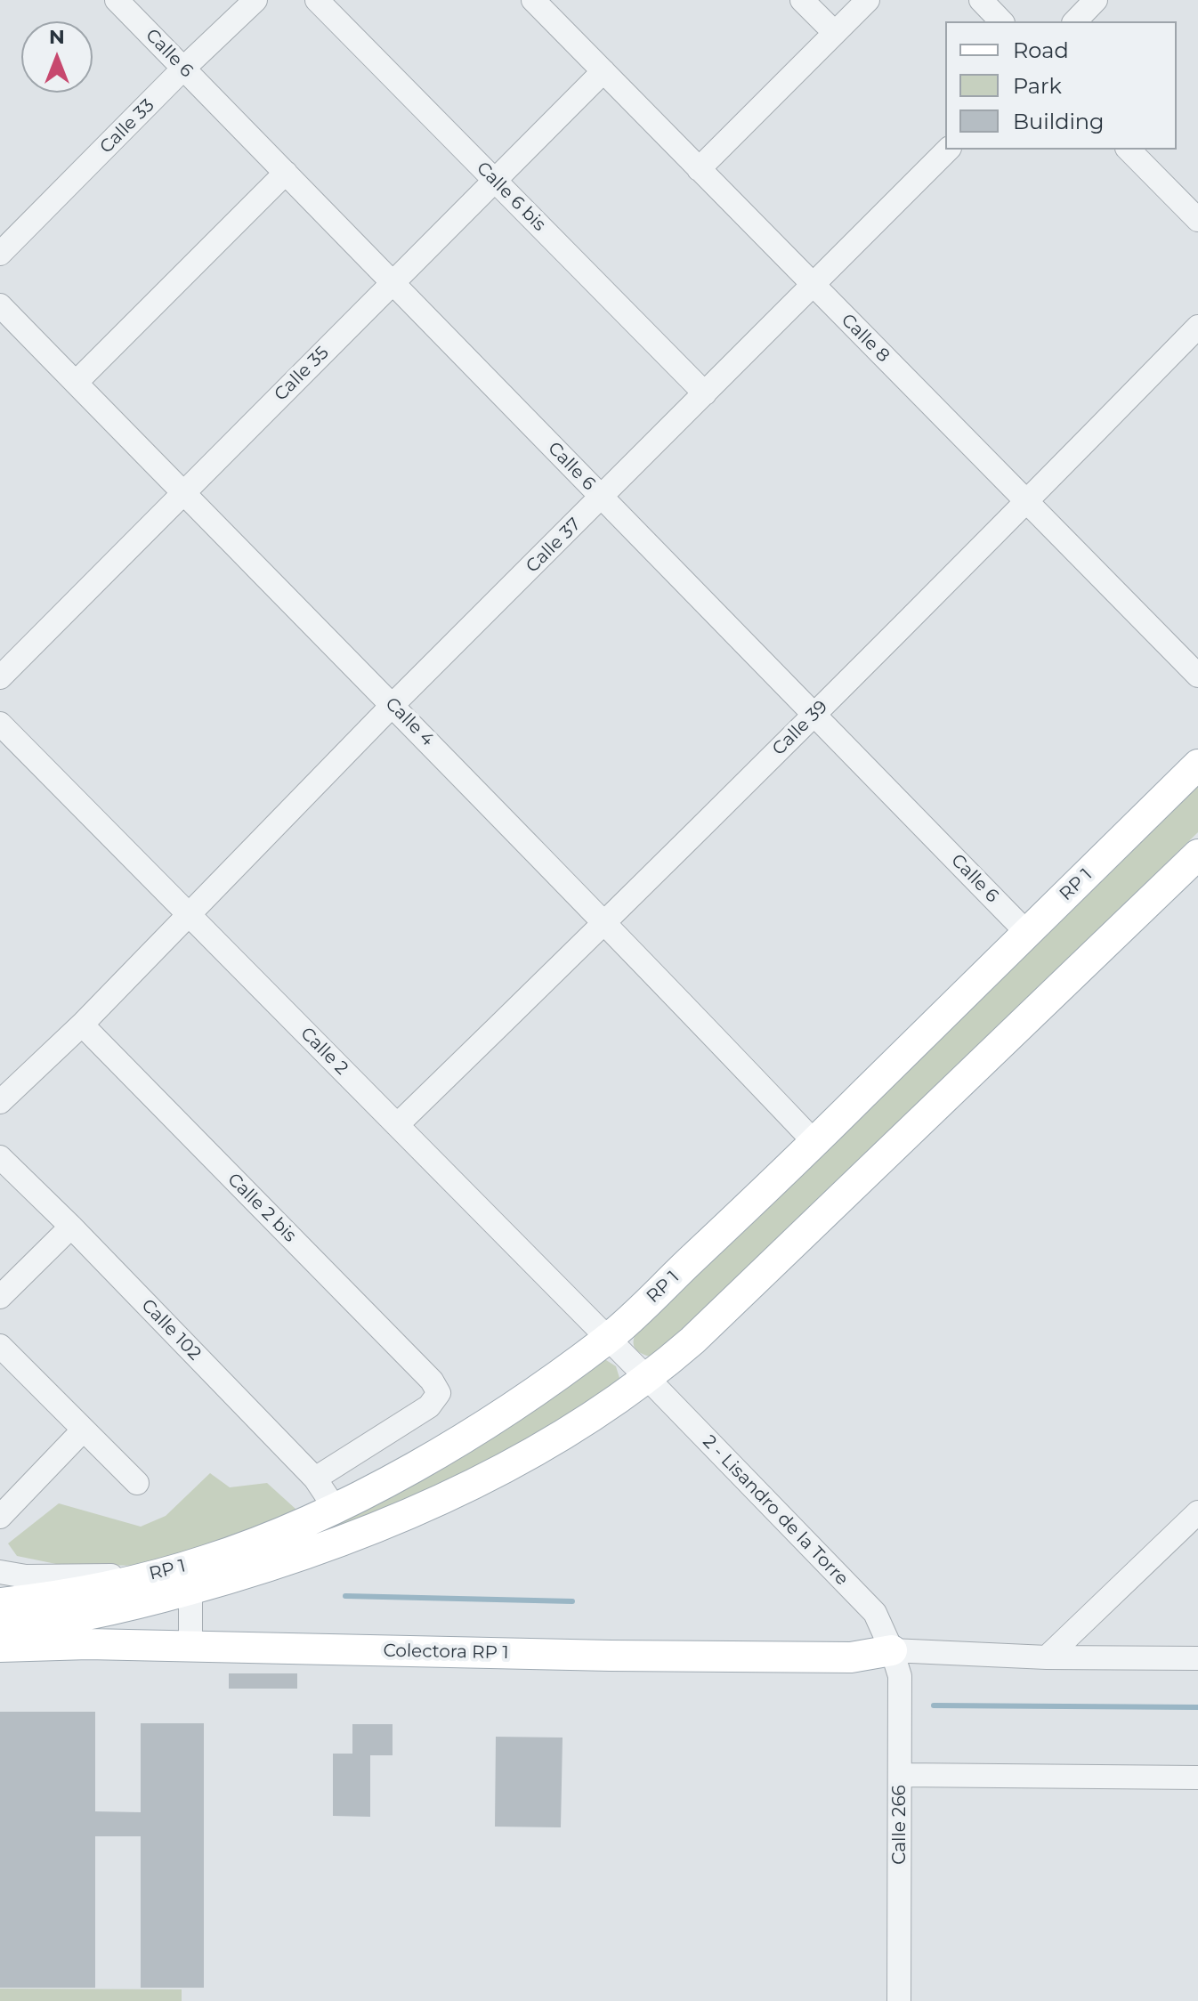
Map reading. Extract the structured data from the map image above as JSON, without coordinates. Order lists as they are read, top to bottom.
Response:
{
  "streets": {
    "main road": ["RP 1", "Colectora RP 1"],
    "street": [
      "Calle 6",
      "Calle 33",
      "Calle 6 bis",
      "Calle 8",
      "Calle 35",
      "Calle 37",
      "Calle 4",
      "Calle 39",
      "Calle 2",
      "Calle 2 bis",
      "Calle 102",
      "2 - Lisandro de la Torre",
      "Calle 266"
    ]
  },
  "crossings": [
    ["Calle 6", "Calle 33"],
    ["Calle 6", "Calle 35"],
    ["Calle 6", "Calle 37"],
    ["Calle 6", "Calle 39"],
    ["Calle 6", "RP 1"],
    ["Calle 6 bis", "Calle 35"],
    ["Calle 6 bis", "Calle 37"],
    ["Calle 8", "Calle 35"],
    ["Calle 8", "Calle 37"],
    ["Calle 8", "Calle 39"],
    ["Calle 35", "Calle 4"],
    ["Calle 37", "Calle 4"],
    ["Calle 37", "Calle 2"],
    ["Calle 37", "Calle 2 bis"],
    ["Calle 4", "Calle 39"],
    ["Calle 4", "RP 1"],
    ["Calle 39", "Calle 2"],
    ["RP 1", "Calle 2"],
    ["RP 1", "Calle 102"],
    ["RP 1", "2 - Lisandro de la Torre"],
    ["Calle 2", "2 - Lisandro de la Torre"],
    ["Calle 2 bis", "Calle 102"],
    ["2 - Lisandro de la Torre", "Colectora RP 1"],
    ["2 - Lisandro de la Torre", "Calle 266"],
    ["Colectora RP 1", "Calle 266"]
  ],
  "legend": ["Road", "Park", "Building"],
  "north": "top"
}
